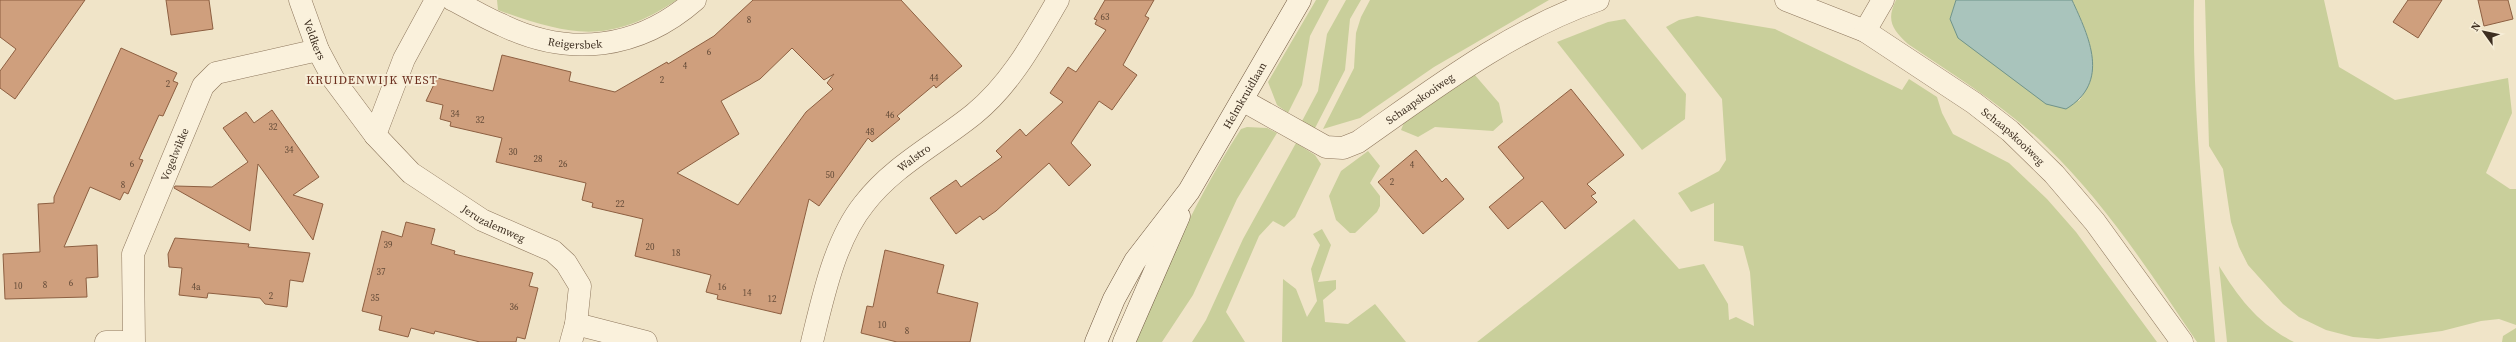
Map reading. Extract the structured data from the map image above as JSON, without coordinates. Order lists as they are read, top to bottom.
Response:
{
  "streets": {
    "street": [
      "Veldkers",
      "Reigersbek",
      "Helmkruidlaan",
      "Schaapskooiweg",
      "Vogelwikke",
      "Walstro",
      "Jeruzalemweg"
    ]
  },
  "crossings": [
    ["Veldkers", "Vogelwikke"],
    ["Veldkers", "Jeruzalemweg"],
    ["Helmkruidlaan", "Schaapskooiweg"]
  ],
  "districts": ["KRUIDENWIJK WEST"],
  "house_numbers": [
    "63",
    "8",
    "6",
    "4",
    "44",
    "2",
    "2",
    "34",
    "46",
    "32",
    "32",
    "48",
    "34",
    "30",
    "28",
    "6",
    "26",
    "4",
    "50",
    "2",
    "8",
    "22",
    "39",
    "20",
    "18",
    "37",
    "6",
    "8",
    "10",
    "4a",
    "16",
    "14",
    "2",
    "35",
    "12",
    "36",
    "10",
    "8"
  ],
  "north": "top left"
}
